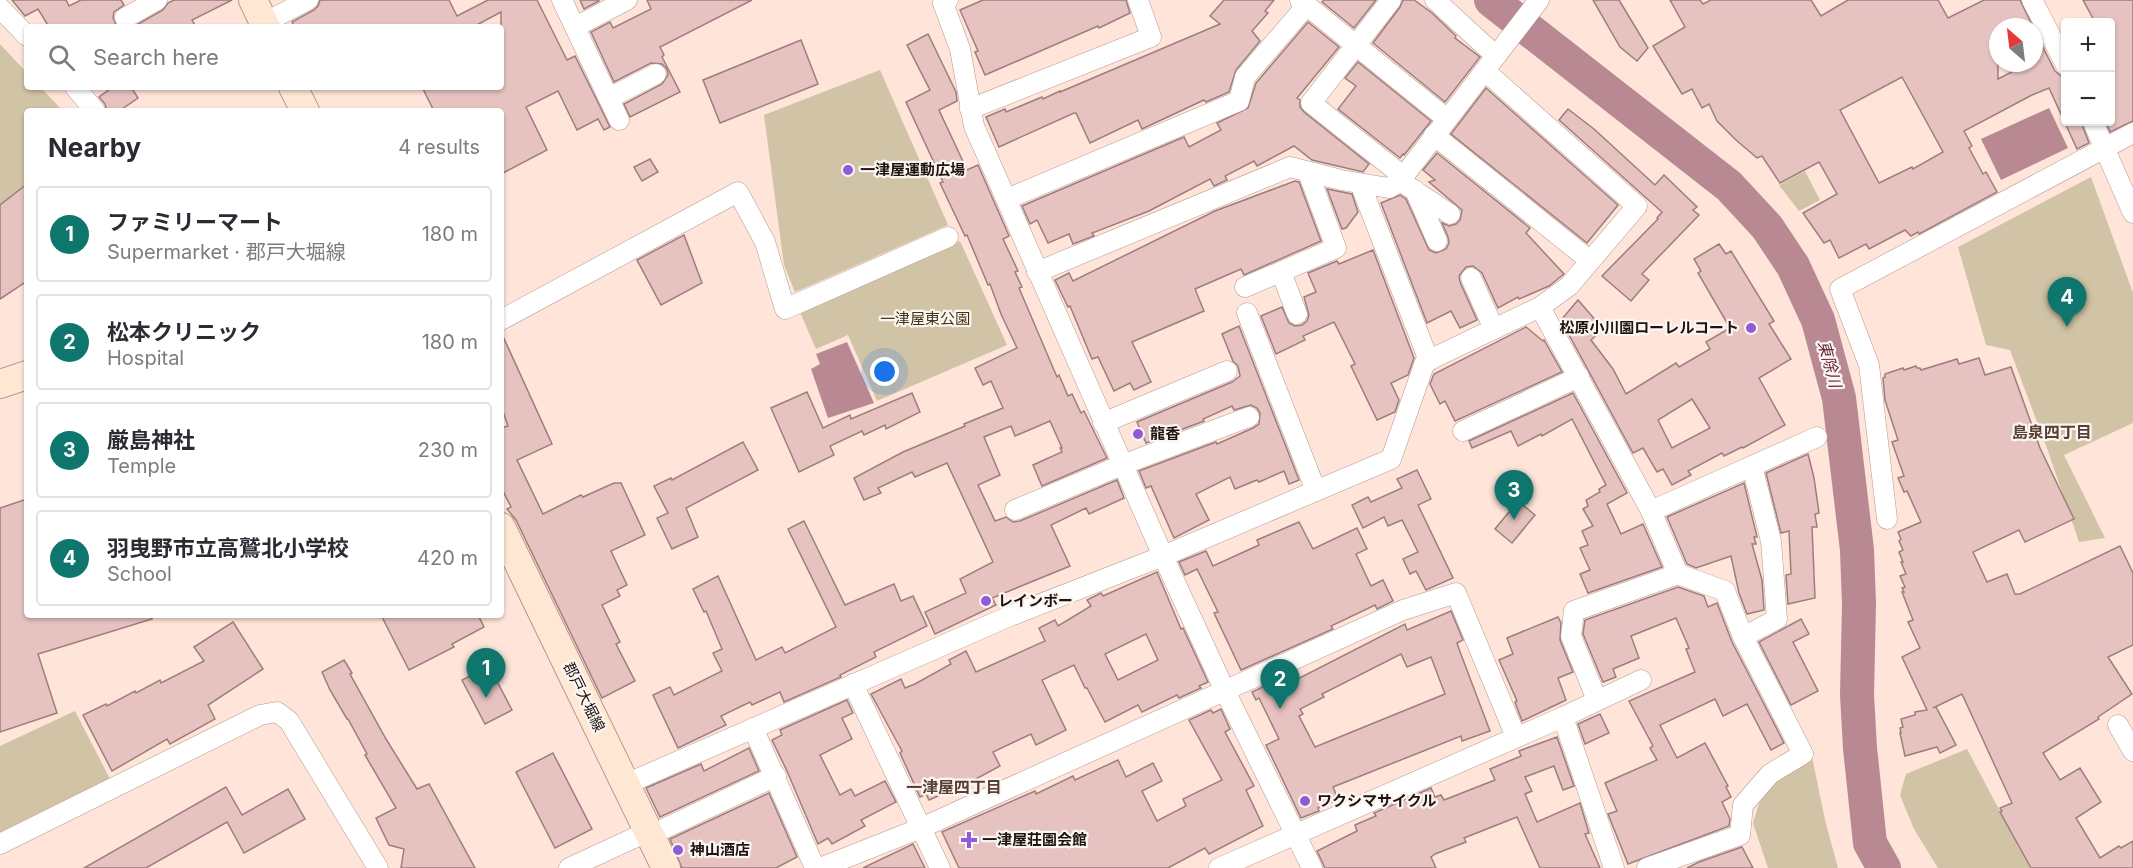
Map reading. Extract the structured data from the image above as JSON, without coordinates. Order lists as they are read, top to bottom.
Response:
{
  "streets": {
    "main road": ["郡戸大堀線"]
  },
  "districts": ["島泉四丁目", "一津屋四丁目"],
  "water": ["東除川"],
  "parks": ["一津屋東公園"],
  "places": {
    "other": [
      "一津屋運動広場",
      "松原小川園ローレルコート",
      "龍香",
      "レインボー",
      "ワクシマサイクル",
      "神山酒店"
    ],
    "health": ["一津屋荘園会館"]
  },
  "north": "top left",
  "page": {
    "map_buttons": ["+", "−"],
    "search": "Search here",
    "heading": ["Nearby", "4 results"],
    "list": [
      {
        "mark": "1",
        "name": "ファミリーマート",
        "note": "Supermarket · 郡戸大堀線",
        "value": "180 m"
      },
      {
        "mark": "2",
        "name": "松本クリニック",
        "note": "Hospital",
        "value": "180 m"
      },
      {
        "mark": "3",
        "name": "厳島神社",
        "note": "Temple",
        "value": "230 m"
      },
      {
        "mark": "4",
        "name": "羽曳野市立高鷲北小学校",
        "note": "School",
        "value": "420 m"
      }
    ],
    "pins": [
      "4",
      "3",
      "1",
      "2"
    ]
  }
}
